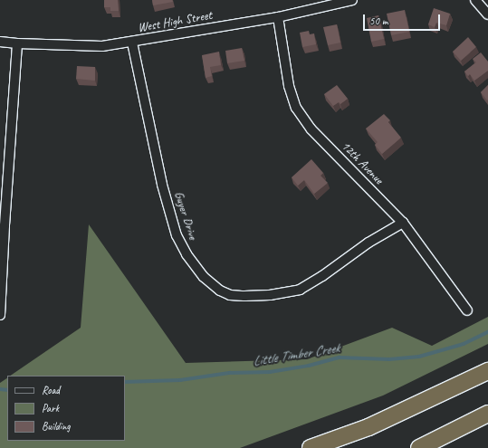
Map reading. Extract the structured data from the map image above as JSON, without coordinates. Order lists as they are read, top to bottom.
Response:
{
  "streets": {
    "street": ["West High Street", "12th Avenue", "Guyer Drive"]
  },
  "crossings": [
    ["West High Street", "12th Avenue"],
    ["West High Street", "Guyer Drive"],
    ["12th Avenue", "Guyer Drive"]
  ],
  "water": ["Little Timber Creek"],
  "legend": ["Road", "Park", "Building"],
  "scale_bar": "50 m"
}
